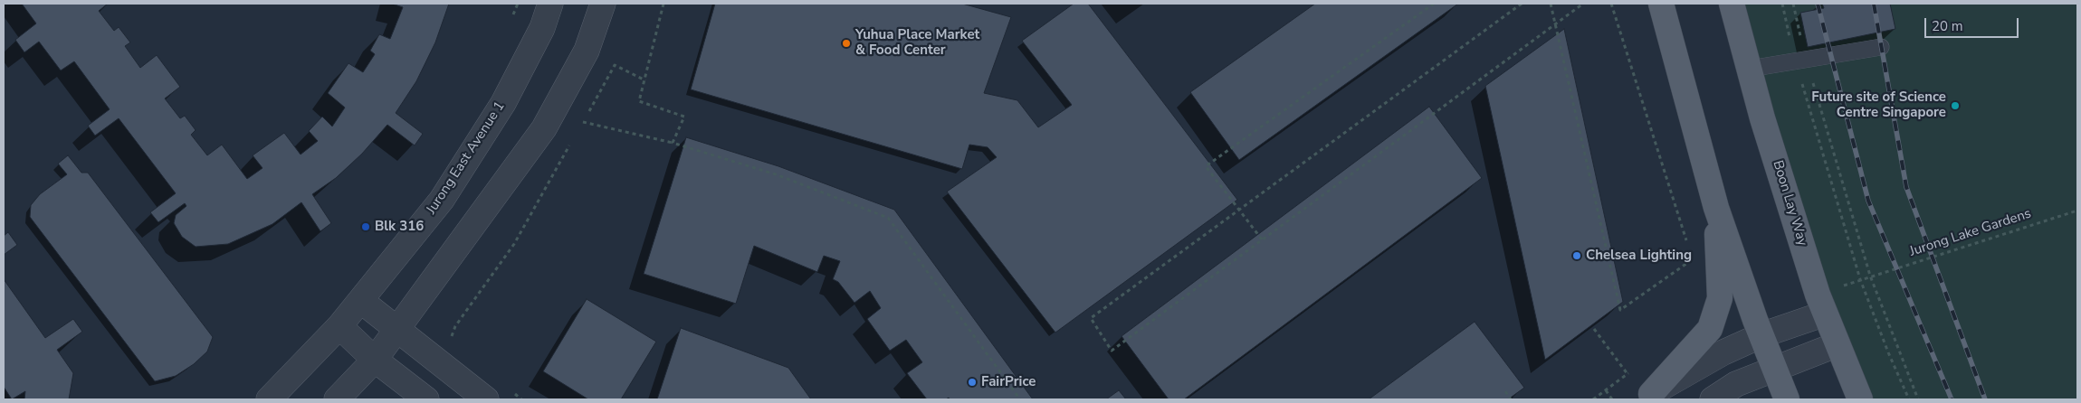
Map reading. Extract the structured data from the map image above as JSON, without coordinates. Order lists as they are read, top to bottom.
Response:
{
  "streets": {
    "main road": ["Boon Lay Way"],
    "street": ["Jurong East Avenue 1"],
    "path": ["Jurong Lake Gardens"]
  },
  "places": [
    "Yuhua Place Market & Food Center",
    "Future site of Science Centre Singapore",
    "Blk 316",
    "Chelsea Lighting",
    "FairPrice"
  ],
  "scale_bar": "20 m"
}
